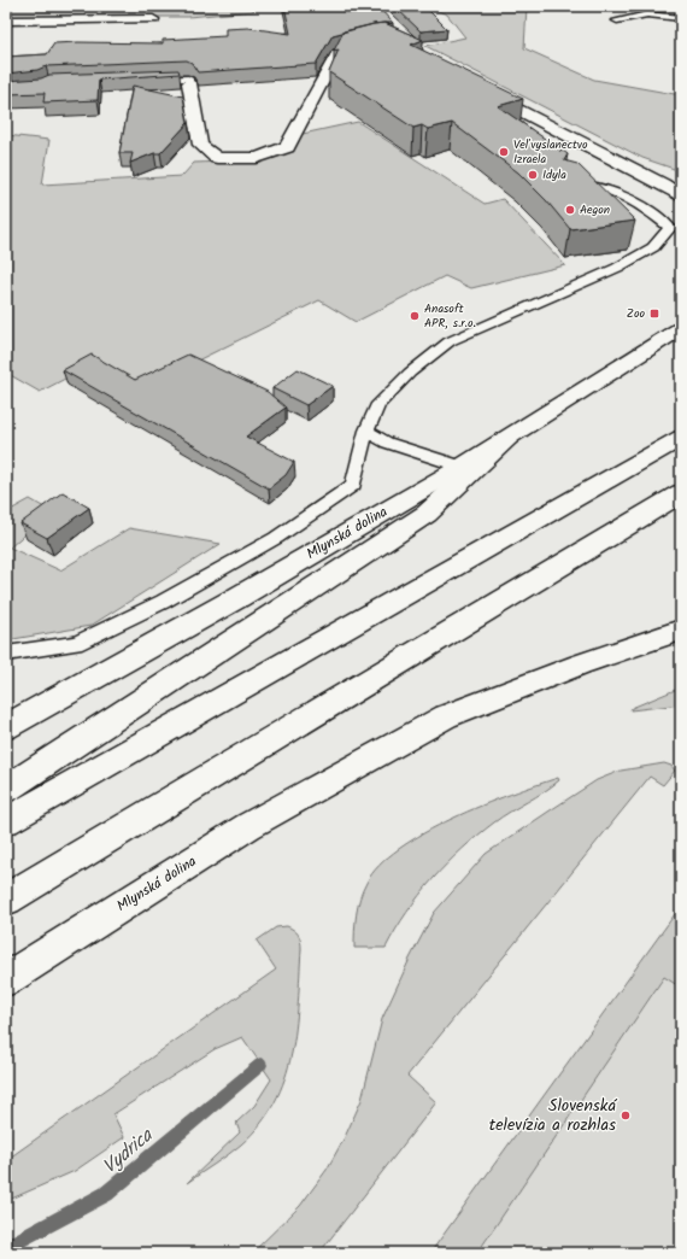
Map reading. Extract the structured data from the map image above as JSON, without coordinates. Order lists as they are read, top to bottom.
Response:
{
  "streets": {
    "main road": ["Mlynská dolina"]
  },
  "water": ["Vydrica"],
  "places": {
    "other": [
      "Veľvyslanectvo Izraela",
      "Idyla",
      "Aegon",
      "Anasoft APR, s.r.o.",
      "Slovenská televízia a rozhlas"
    ],
    "transit": ["Zoo"]
  }
}
